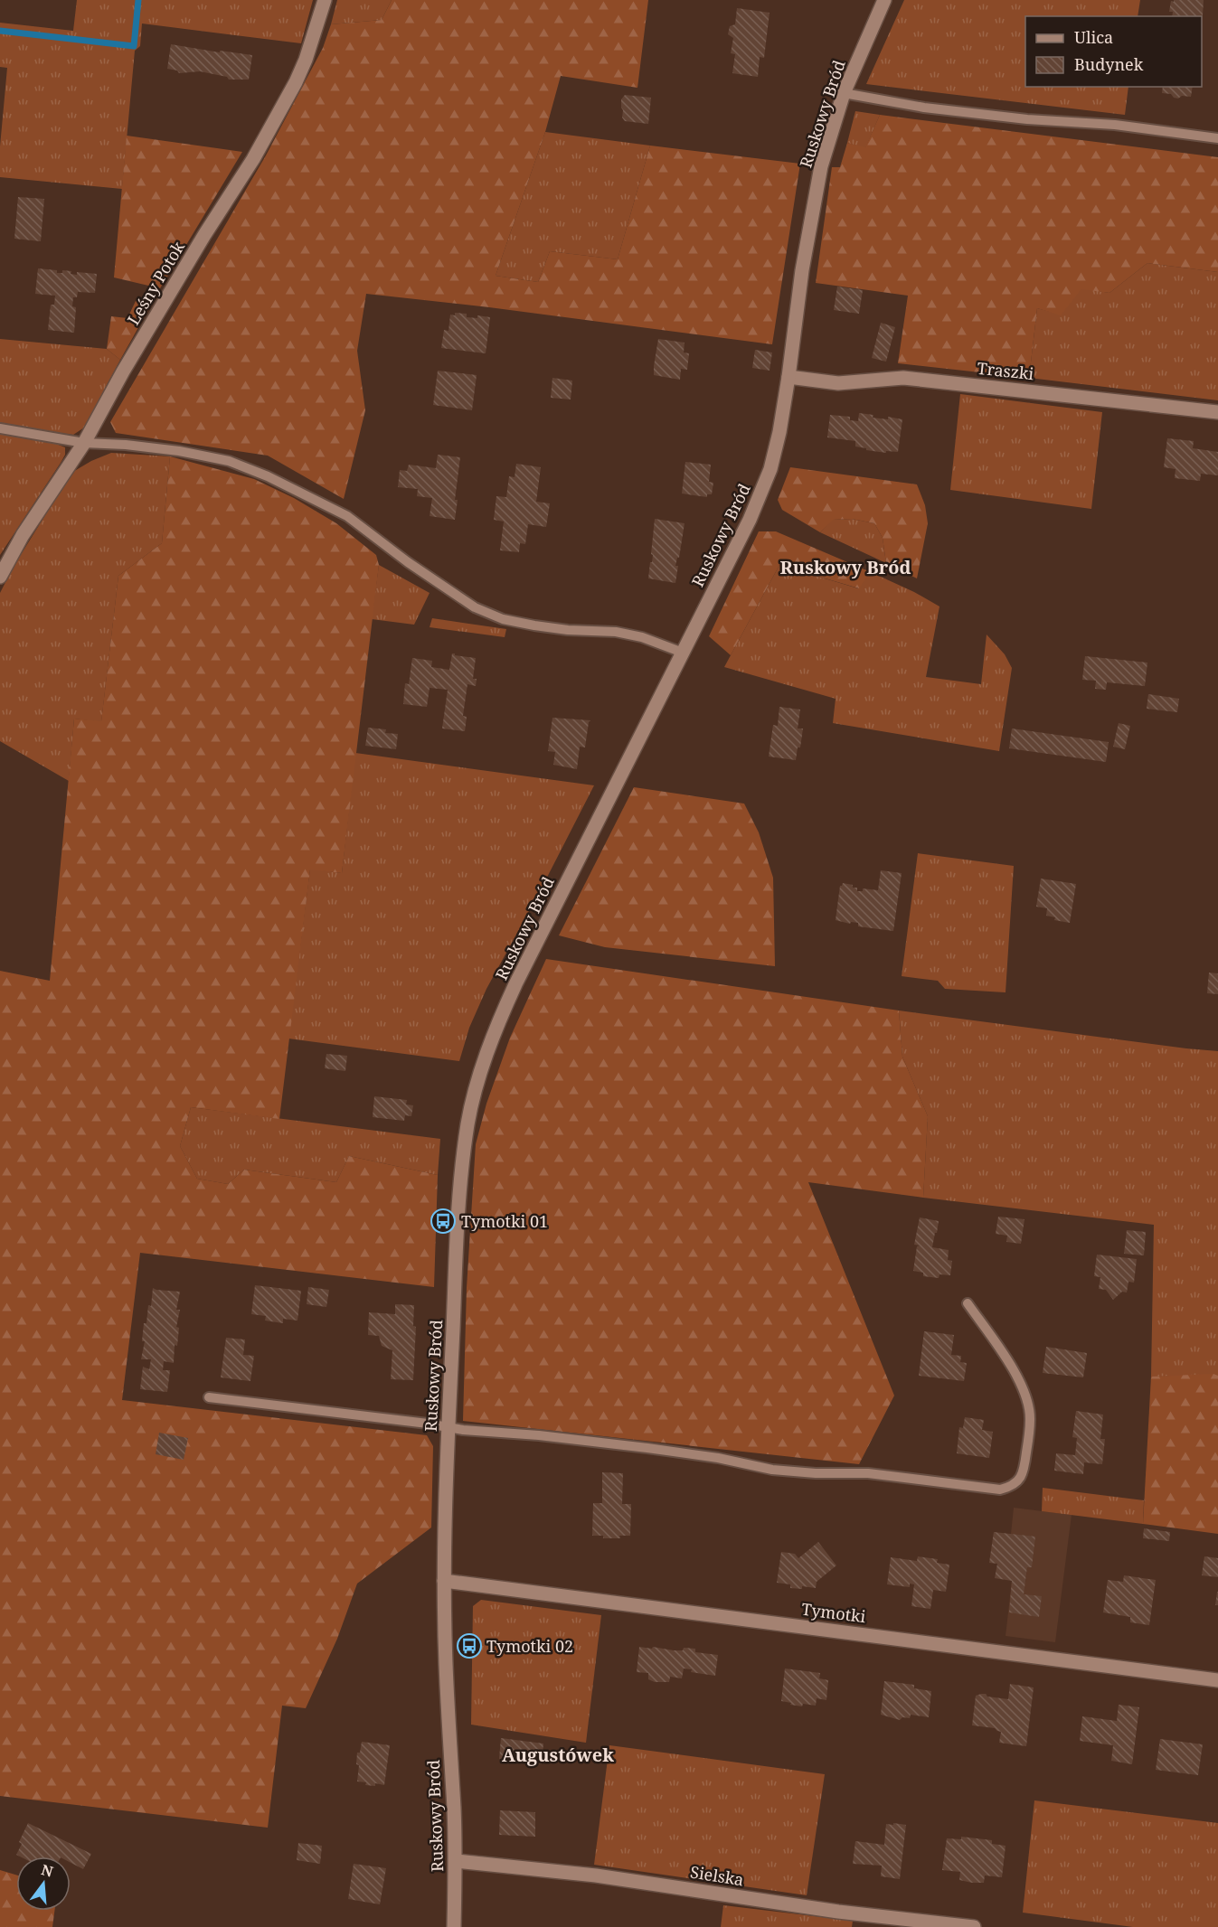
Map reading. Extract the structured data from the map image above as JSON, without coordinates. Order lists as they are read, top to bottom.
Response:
{
  "streets": {
    "street": [
      "Ruskowy Bród",
      "Leśny Potok",
      "Traszki",
      "Tymotki",
      "Sielska"
    ]
  },
  "crossings": [
    ["Ruskowy Bród", "Traszki"],
    ["Ruskowy Bród", "Tymotki"],
    ["Ruskowy Bród", "Sielska"]
  ],
  "districts": ["Ruskowy Bród", "Augustówek"],
  "places": {
    "bus stop": ["Tymotki 01", "Tymotki 02"]
  },
  "legend": ["Ulica", "Budynek"],
  "north": "top"
}
